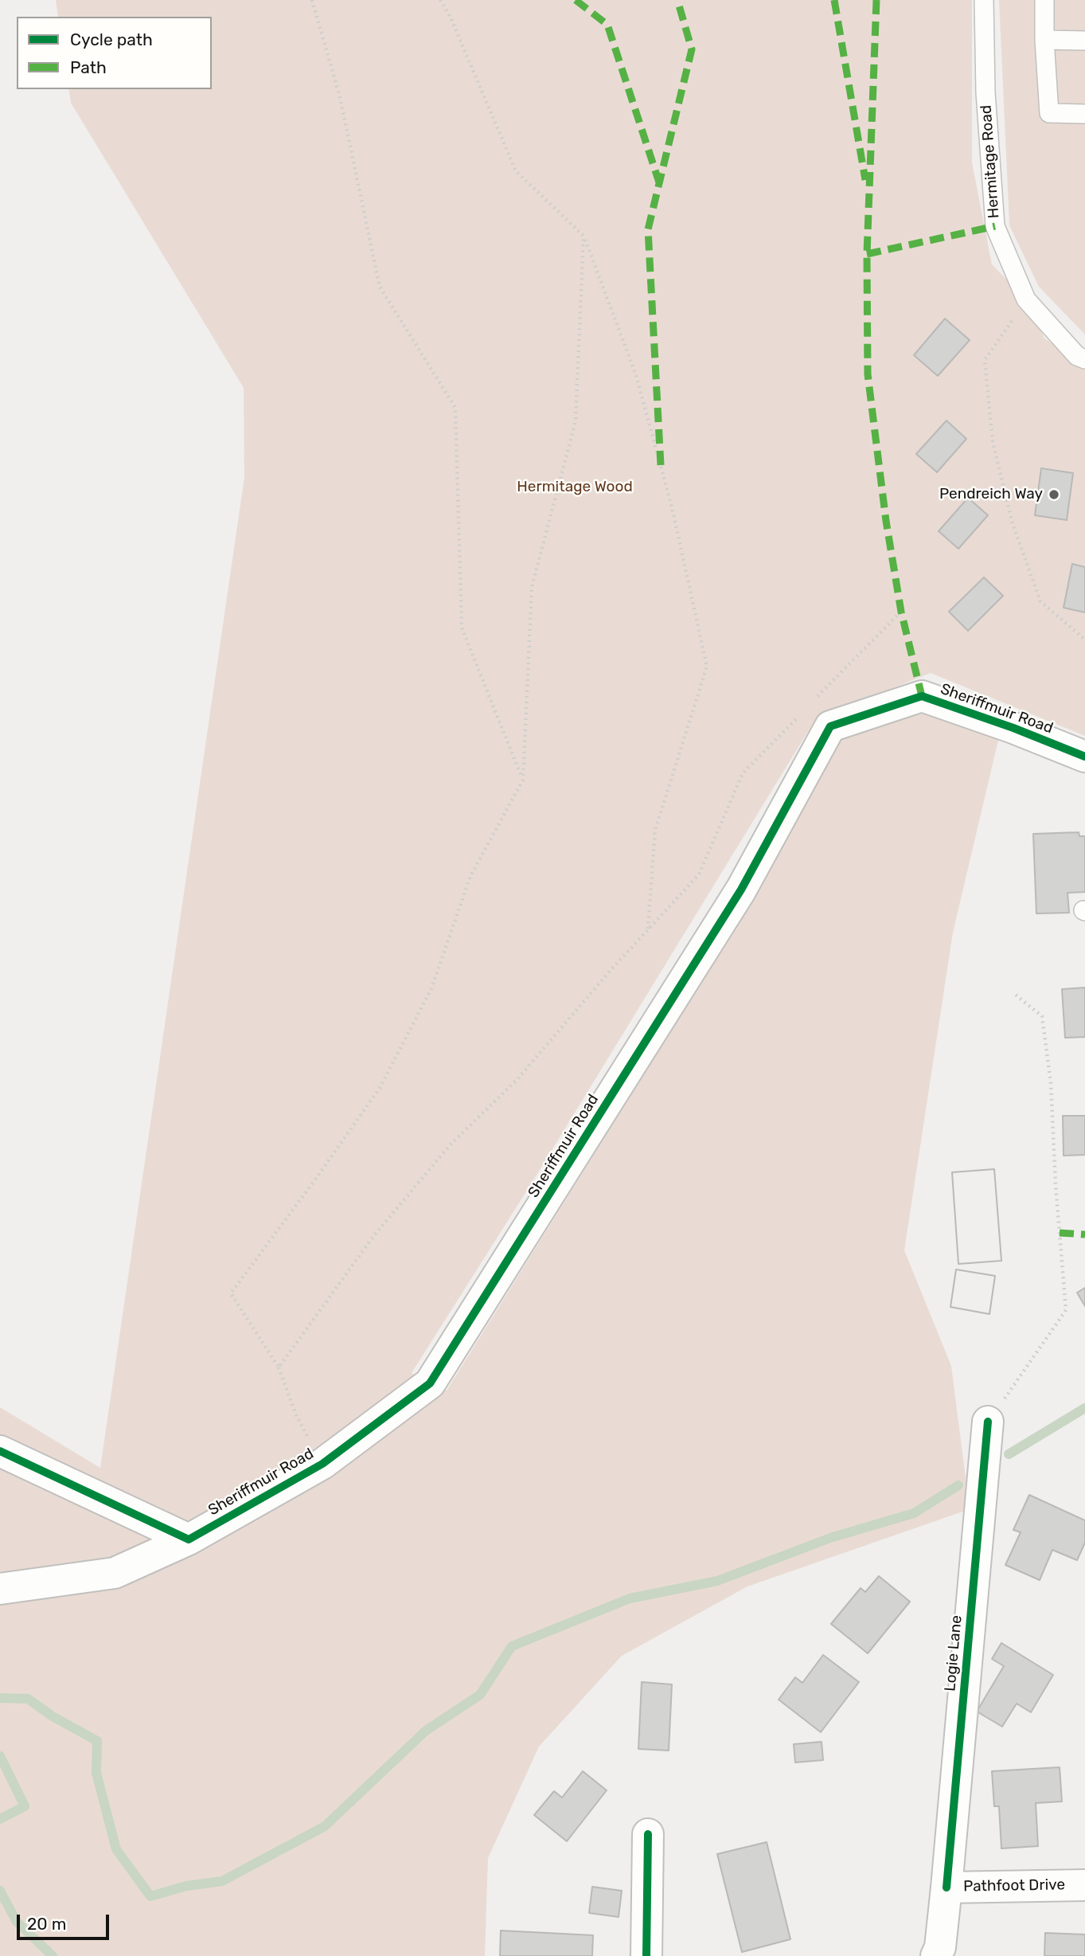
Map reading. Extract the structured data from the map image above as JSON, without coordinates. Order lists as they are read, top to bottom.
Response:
{
  "streets": {
    "street": ["Sheriffmuir Road", "Logie Lane", "Pathfoot Drive"],
    "lane": ["Hermitage Road"]
  },
  "crossings": [
    ["Logie Lane", "Pathfoot Drive"]
  ],
  "parks": ["Hermitage Wood"],
  "places": ["Pendreich Way"],
  "legend": ["Cycle path", "Path"],
  "scale_bar": "20 m"
}
